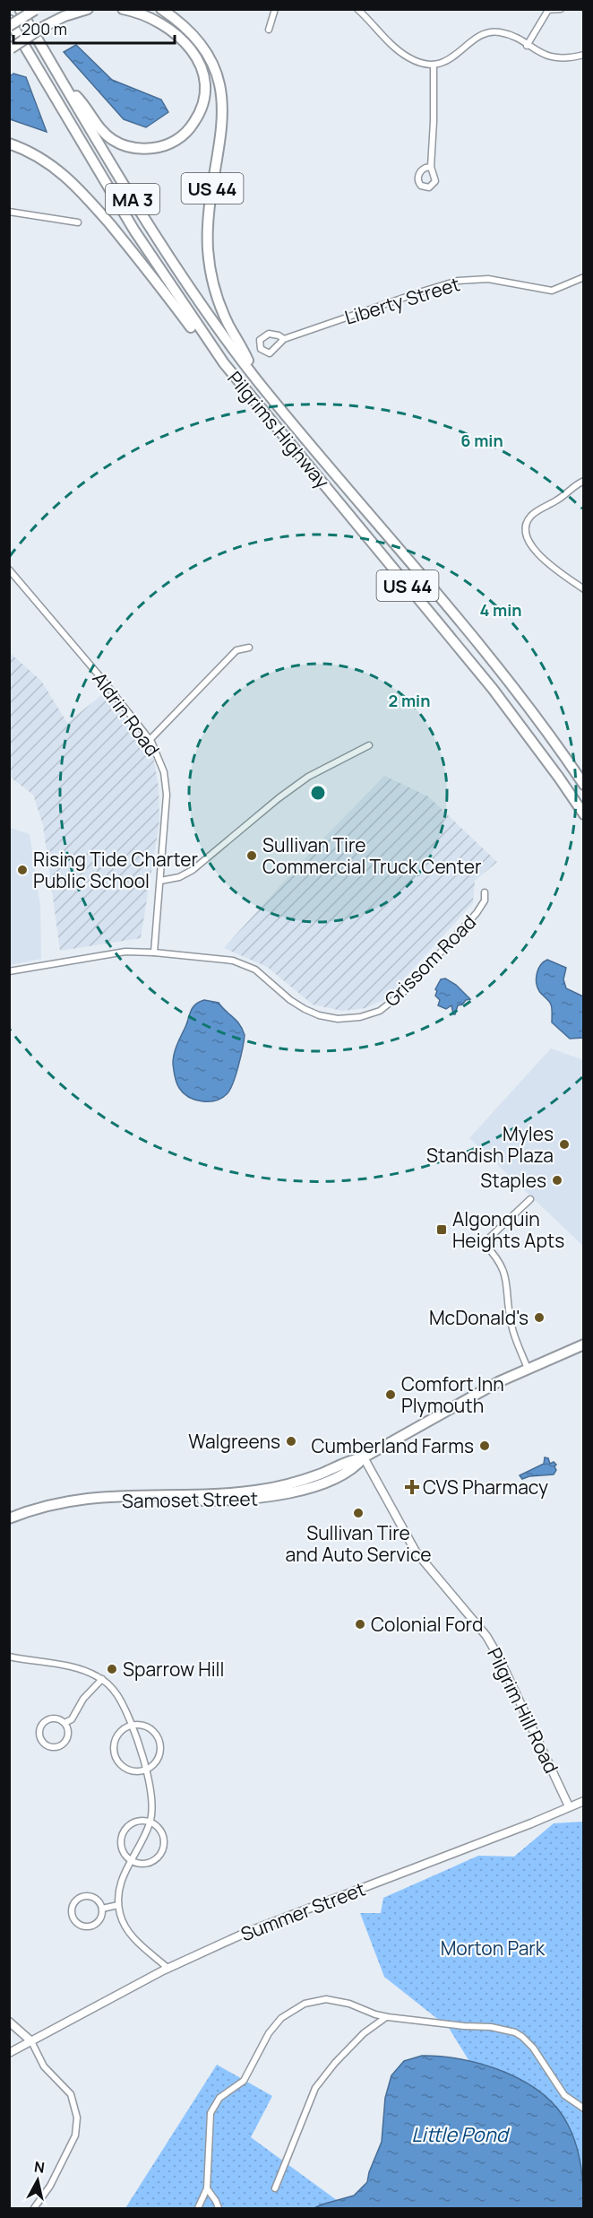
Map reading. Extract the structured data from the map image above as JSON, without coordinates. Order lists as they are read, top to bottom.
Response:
{
  "streets": {
    "highway": [
      "US 44",
      "MA 3",
      "Pilgrims Highway",
      "Samoset Street"
    ],
    "main road": ["Pilgrim Hill Road", "Summer Street"],
    "street": ["Liberty Street", "Aldrin Road", "Grissom Road"]
  },
  "crossings": [
    ["US 44", "Pilgrims Highway"],
    ["Aldrin Road", "Grissom Road"],
    ["Samoset Street", "Pilgrim Hill Road"],
    ["Pilgrim Hill Road", "Summer Street"]
  ],
  "water": ["Little Pond"],
  "parks": ["Morton Park"],
  "places": {
    "other": [
      "Sullivan Tire Commercial Truck Center",
      "Rising Tide Charter Public School",
      "Myles Standish Plaza",
      "Staples",
      "McDonald's",
      "Comfort Inn Plymouth",
      "Walgreens",
      "Cumberland Farms",
      "Sullivan Tire and Auto Service",
      "Colonial Ford",
      "Sparrow Hill"
    ],
    "transit": ["Algonquin Heights Apts"],
    "health": ["CVS Pharmacy"]
  },
  "scale_bar": "200 m",
  "north": "top",
  "rings": ["6 min", "4 min", "2 min"]
}
